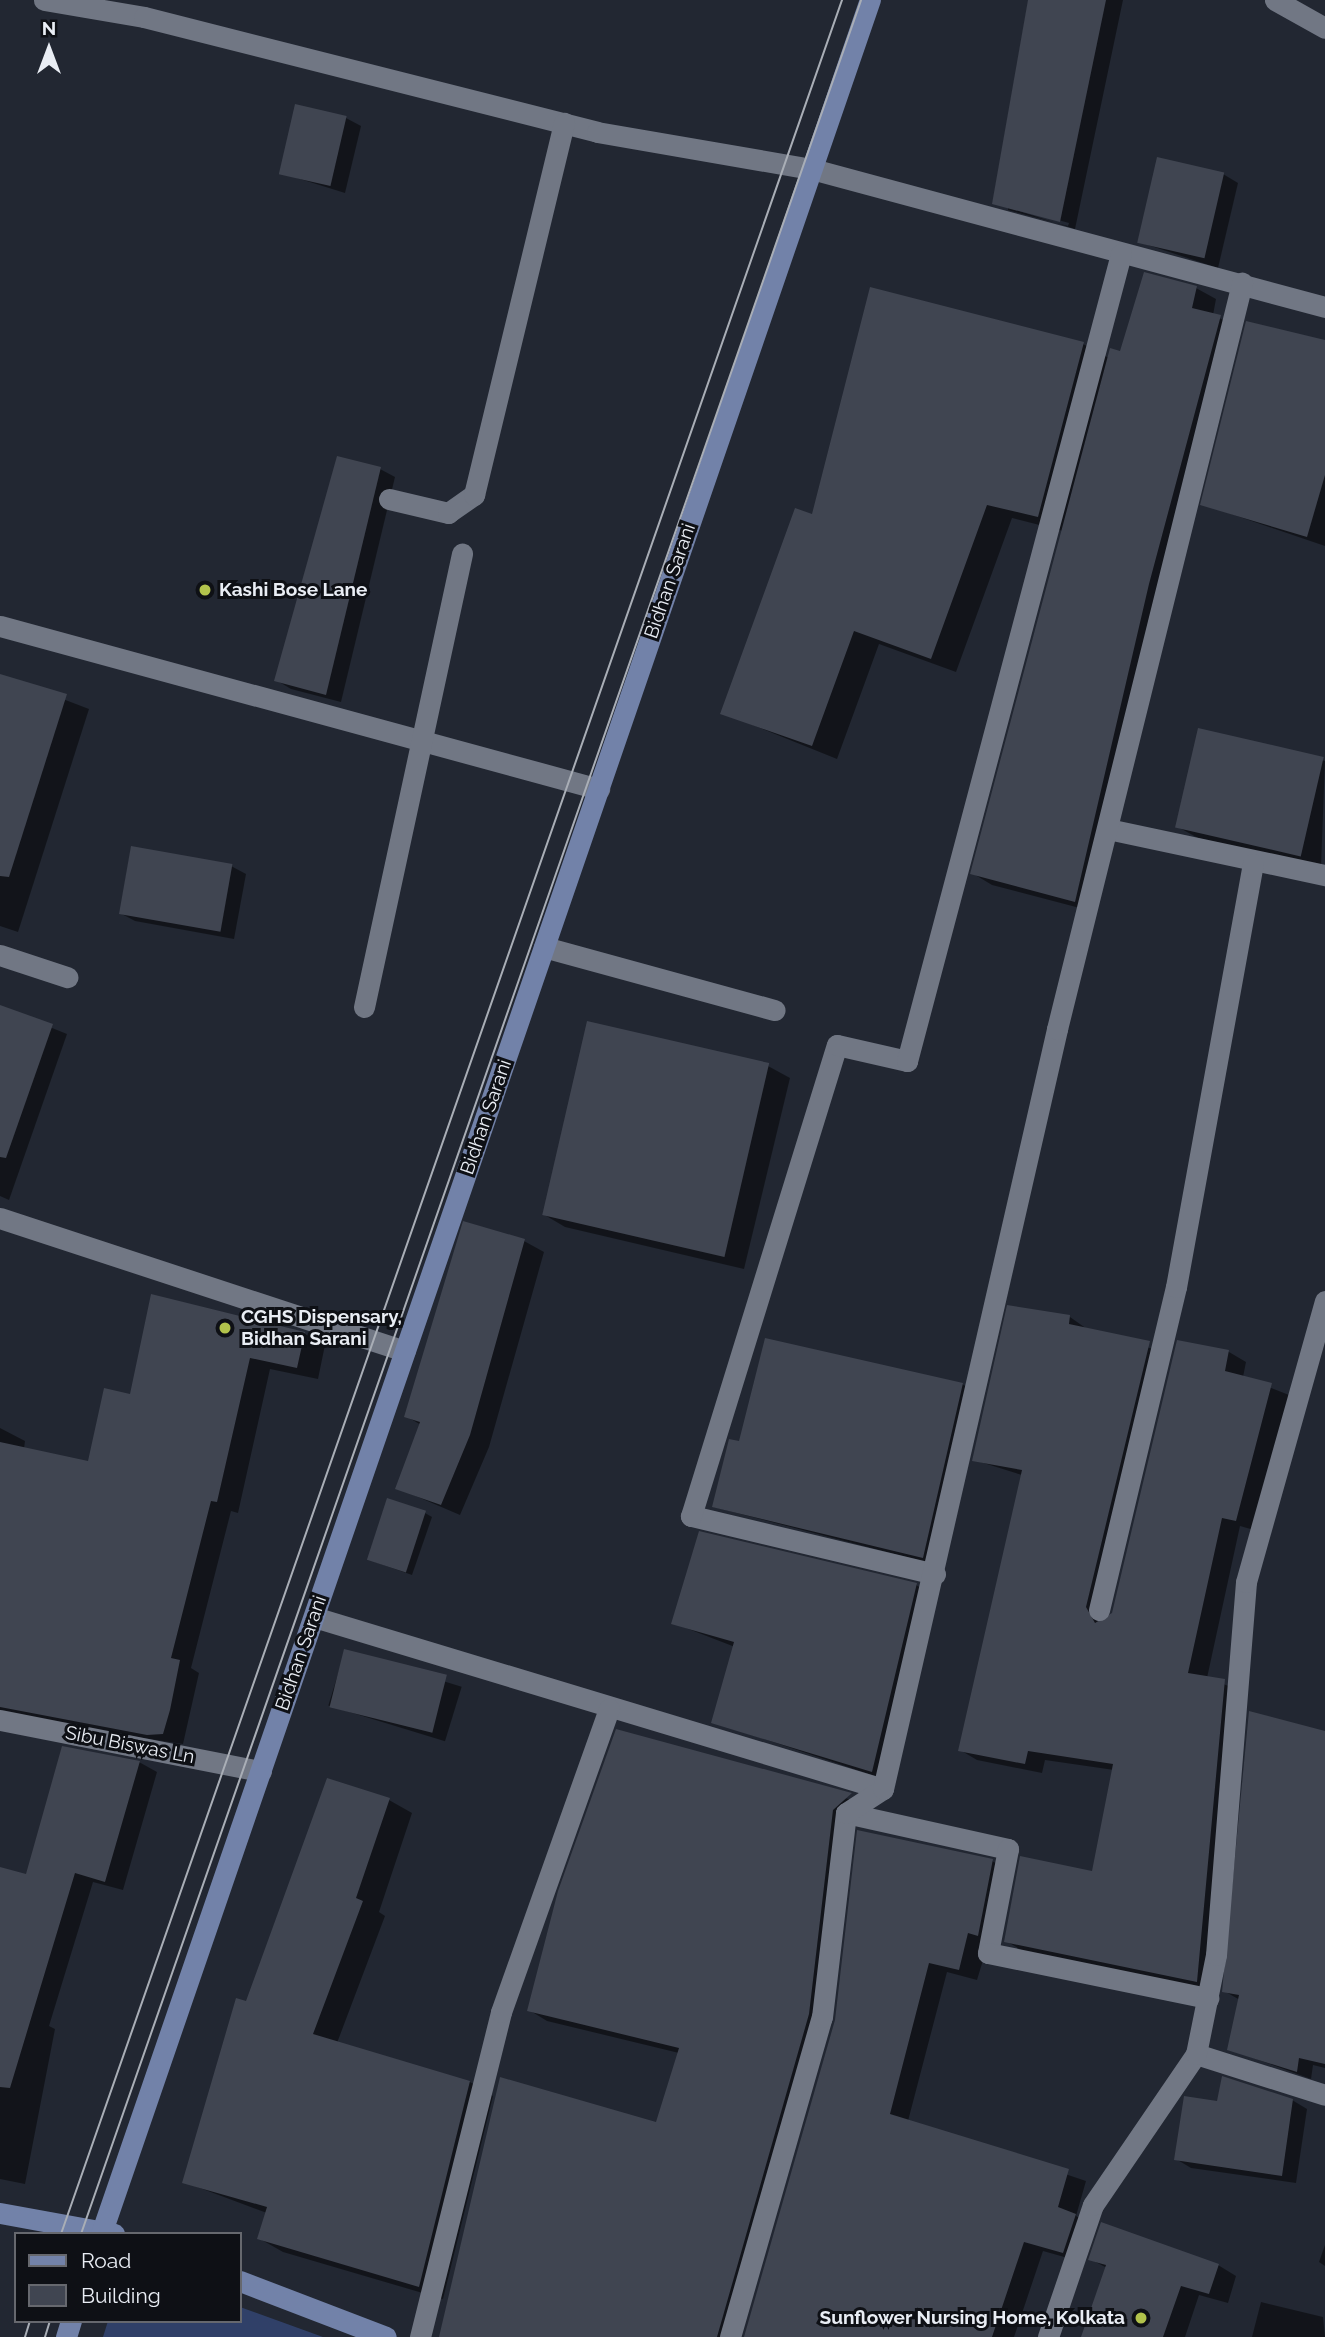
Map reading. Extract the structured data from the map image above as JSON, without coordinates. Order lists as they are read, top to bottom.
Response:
{
  "streets": {
    "main road": ["Bidhan Sarani"],
    "street": ["Sibu Biswas Ln"]
  },
  "crossings": [
    ["Bidhan Sarani", "Sibu Biswas Ln"]
  ],
  "places": ["Kashi Bose Lane", "CGHS Dispensary, Bidhan Sarani", "Sunflower Nursing Home, Kolkata"],
  "legend": ["Road", "Building"],
  "north": "top"
}
